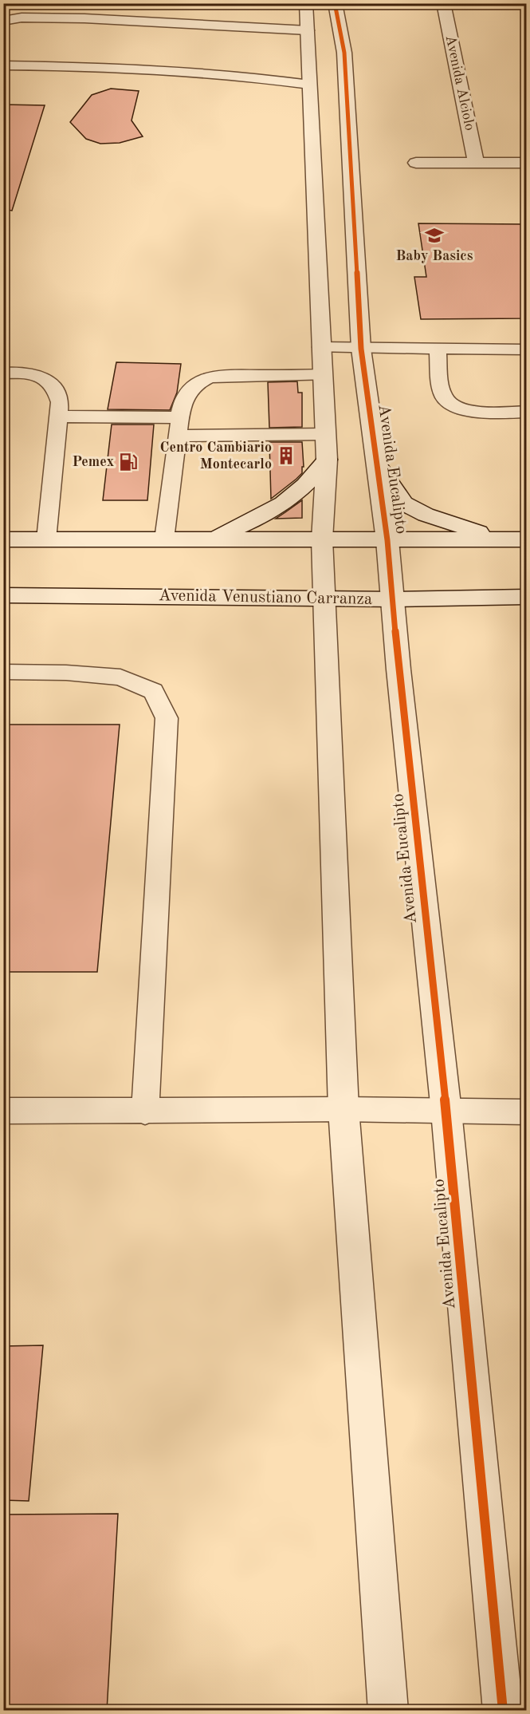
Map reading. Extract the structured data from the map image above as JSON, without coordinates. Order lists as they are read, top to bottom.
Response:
{
  "streets": {
    "street": ["Avenida Alciolo", "Avenida Eucalipto", "Avenida Venustiano Carranza"]
  },
  "crossings": [
    ["Avenida Eucalipto", "Avenida Venustiano Carranza"]
  ],
  "places": {
    "school or university": ["Baby Basics"],
    "building": ["Centro Cambiario Montecarlo"],
    "fuel station": ["Pemex"]
  }
}
